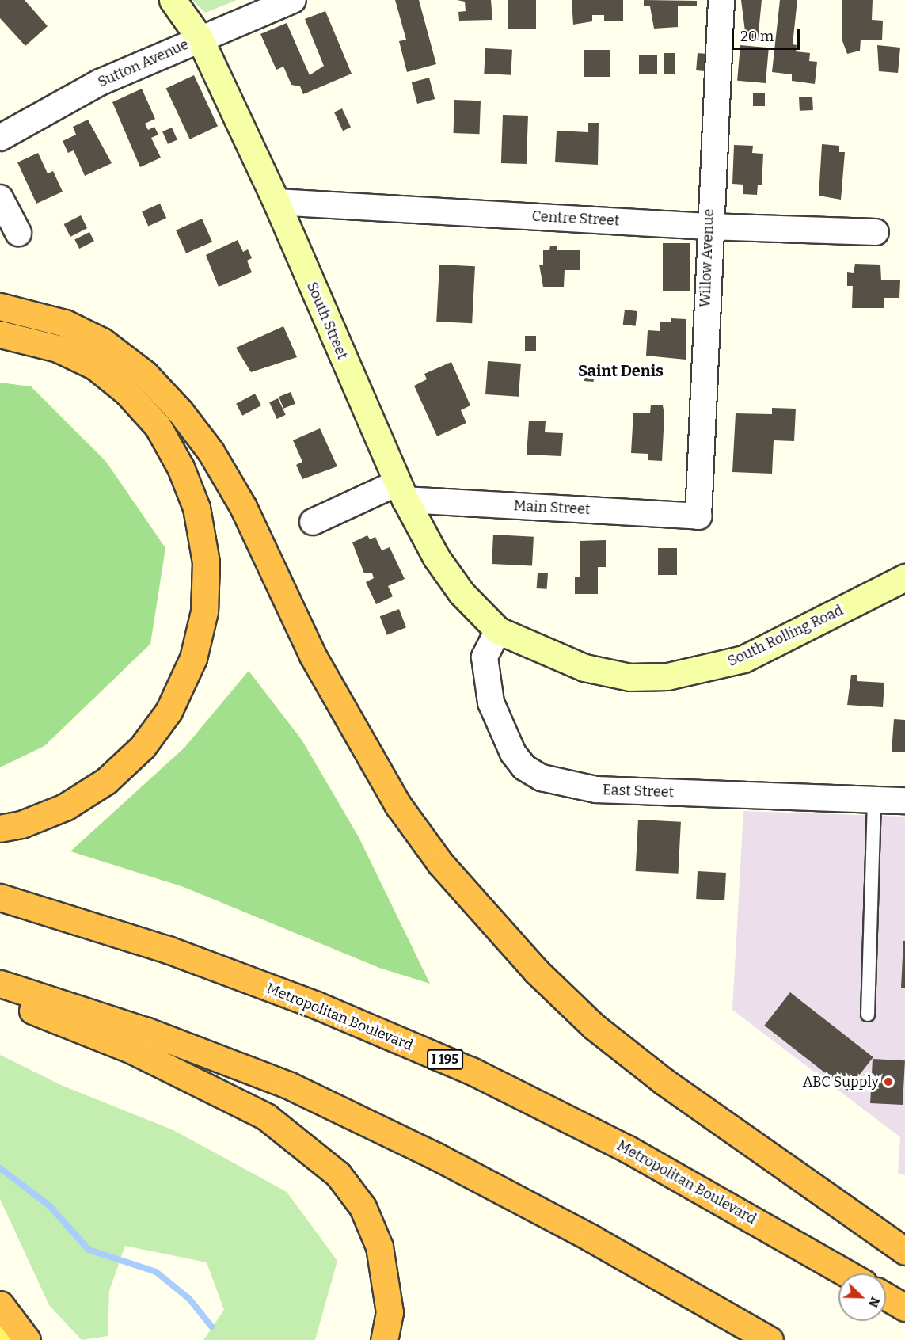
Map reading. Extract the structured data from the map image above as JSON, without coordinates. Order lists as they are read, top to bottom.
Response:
{
  "streets": {
    "highway": ["Metropolitan Boulevard", "I 195"],
    "street": [
      "Sutton Avenue",
      "Centre Street",
      "Willow Avenue",
      "South Street",
      "Main Street",
      "South Rolling Road",
      "East Street"
    ]
  },
  "crossings": [
    ["Sutton Avenue", "South Street"],
    ["Centre Street", "Willow Avenue"],
    ["Centre Street", "South Street"],
    ["Willow Avenue", "Main Street"],
    ["South Street", "Main Street"],
    ["South Street", "South Rolling Road"],
    ["South Street", "East Street"],
    ["South Rolling Road", "East Street"]
  ],
  "districts": ["Saint Denis"],
  "places": ["ABC Supply"],
  "scale_bar": "20 m",
  "north": "bottom right"
}
